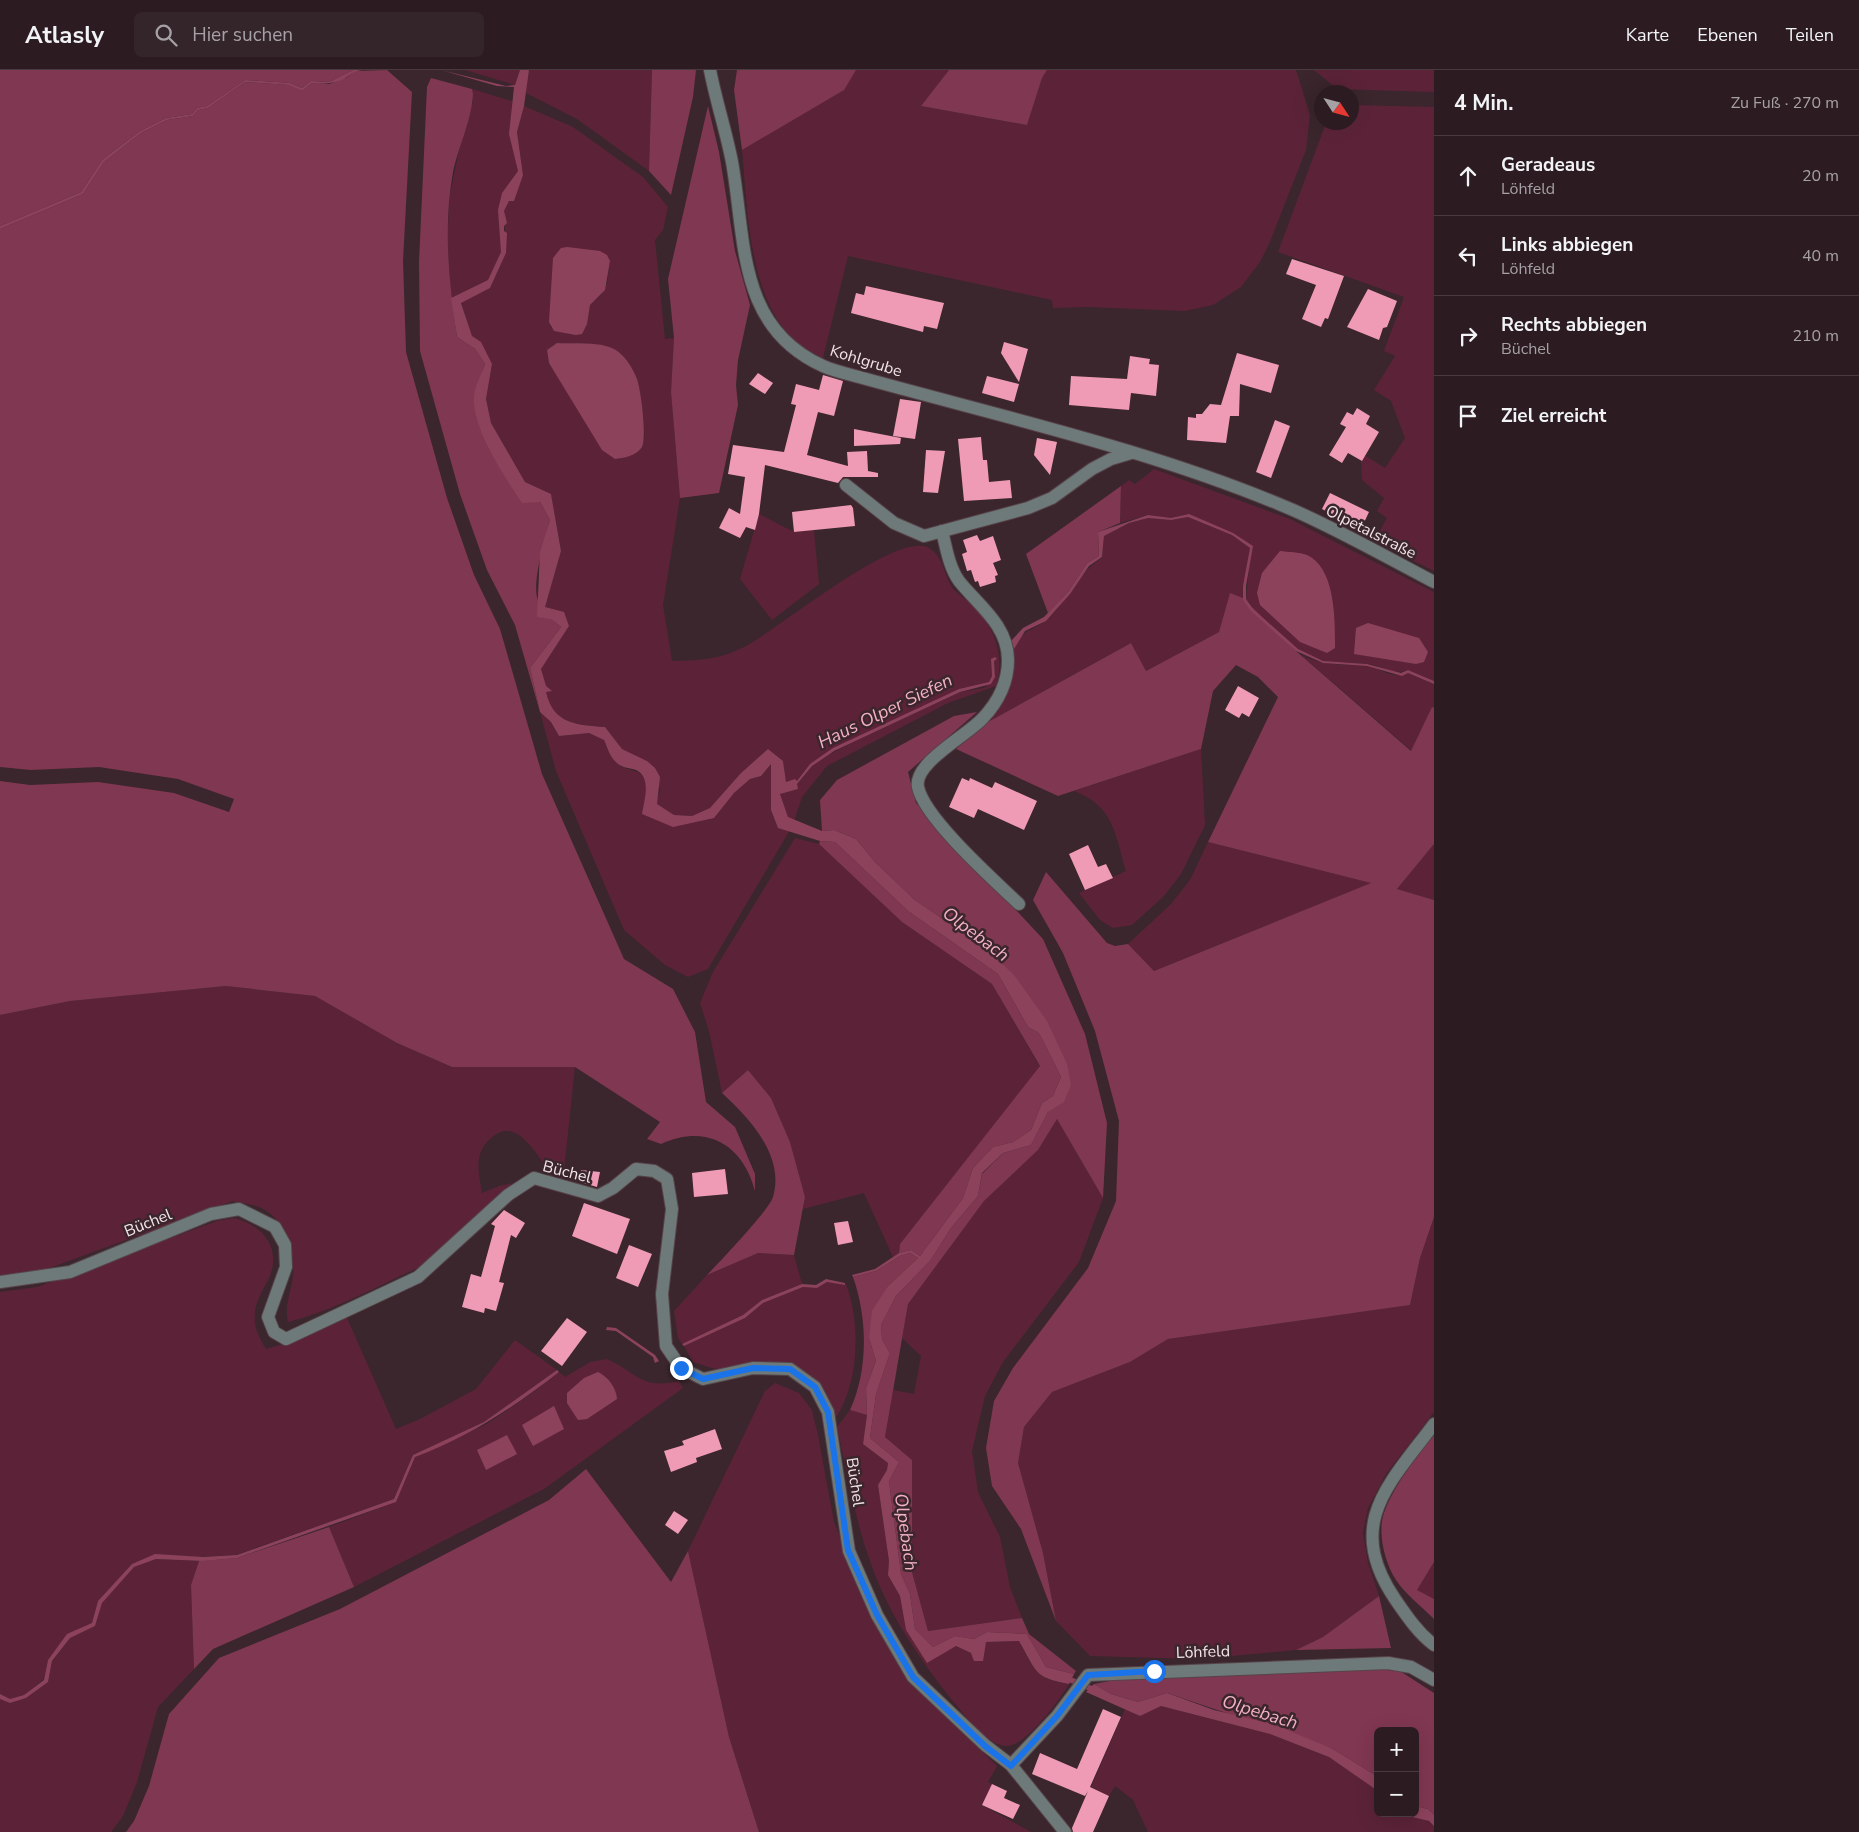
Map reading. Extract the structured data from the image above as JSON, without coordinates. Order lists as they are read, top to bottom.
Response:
{
  "streets": {
    "street": [
      "Kohlgrube",
      "Olpetalstraße",
      "Büchel",
      "Löhfeld"
    ]
  },
  "crossings": [
    ["Kohlgrube", "Olpetalstraße"],
    ["Büchel", "Löhfeld"]
  ],
  "water": ["Haus Olper Siefen", "Olpebach"],
  "north": "bottom right",
  "page": {
    "header": "Atlasly",
    "search": "Hier suchen",
    "nav": ["Karte", "Ebenen", "Teilen"],
    "heading": ["4 Min.", "Zu Fuß · 270 m"],
    "list": [
      ["Geradeaus", "Löhfeld", "20 m"],
      ["Links abbiegen", "Löhfeld", "40 m"],
      ["Rechts abbiegen", "Büchel", "210 m"],
      "Ziel erreicht"
    ],
    "map_buttons": ["+", "−"]
  }
}
